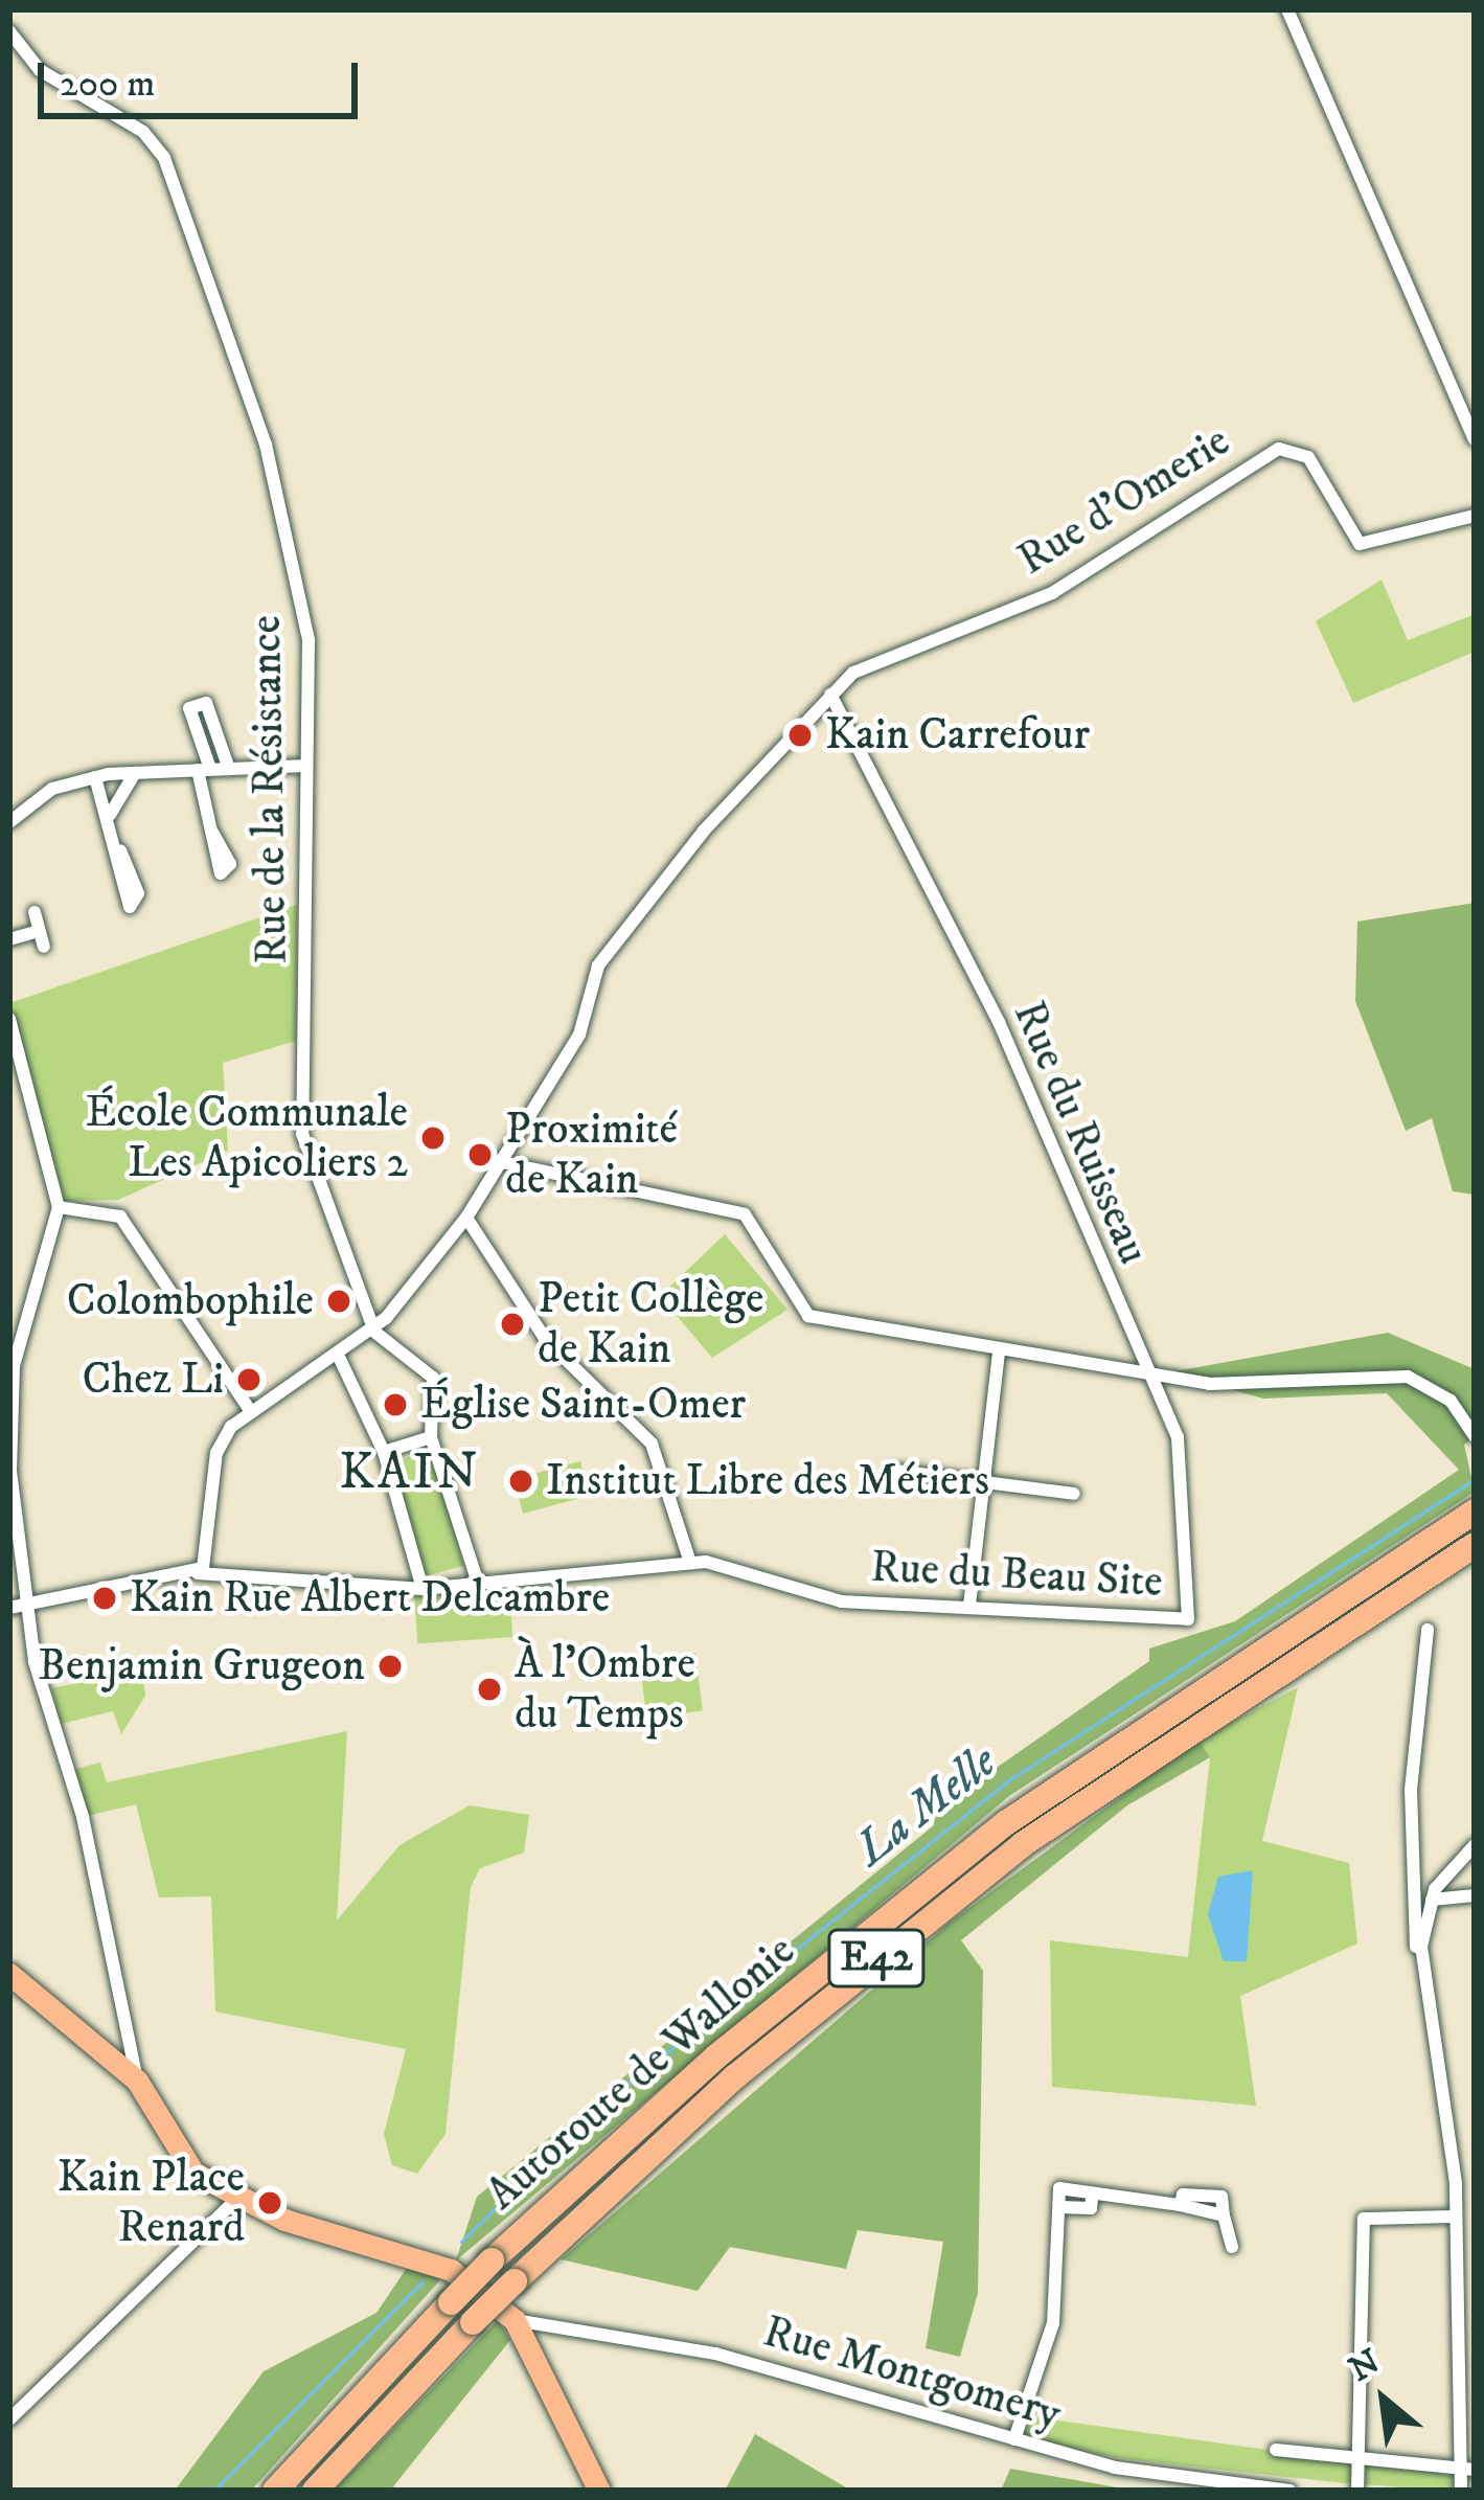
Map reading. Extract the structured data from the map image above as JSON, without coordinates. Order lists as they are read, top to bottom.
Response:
{
  "streets": {
    "highway": ["E42", "Autoroute de Wallonie"],
    "street": [
      "Rue d'Omerie",
      "Rue de la Résistance",
      "Rue du Ruisseau",
      "Rue du Beau Site",
      "Rue Montgomery"
    ]
  },
  "crossings": [
    ["Rue d'Omerie", "Rue du Ruisseau"],
    ["Rue du Ruisseau", "Rue du Beau Site"]
  ],
  "districts": ["KAIN"],
  "water": ["La Melle"],
  "places": [
    "Kain Carrefour",
    "École Communale Les Apicoliers 2",
    "Proximité de Kain",
    "Colombophile",
    "Petit Collège de Kain",
    "Chez Li",
    "Église Saint-Omer",
    "Institut Libre des Métiers",
    "Kain Rue Albert Delcambre",
    "Benjamin Grugeon",
    "À l'Ombre du Temps",
    "Kain Place Renard"
  ],
  "scale_bar": "200 m",
  "north": "top left"
}
